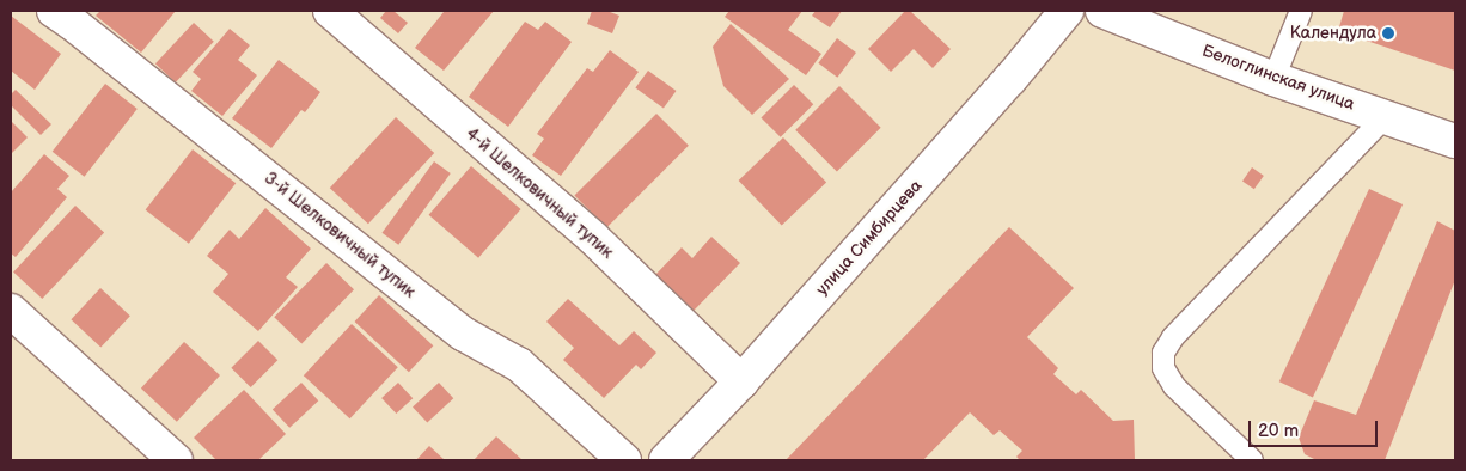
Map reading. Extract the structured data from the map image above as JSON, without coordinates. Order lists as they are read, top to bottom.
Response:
{
  "streets": {
    "street": [
      "Белоглинская улица",
      "4-й Шелковичный тупик",
      "3-й Шелковичный тупик",
      "улица Симбирцева"
    ]
  },
  "crossings": [
    ["4-й Шелковичный тупик", "улица Симбирцева"]
  ],
  "places": ["Календула"],
  "scale_bar": "20 m"
}
